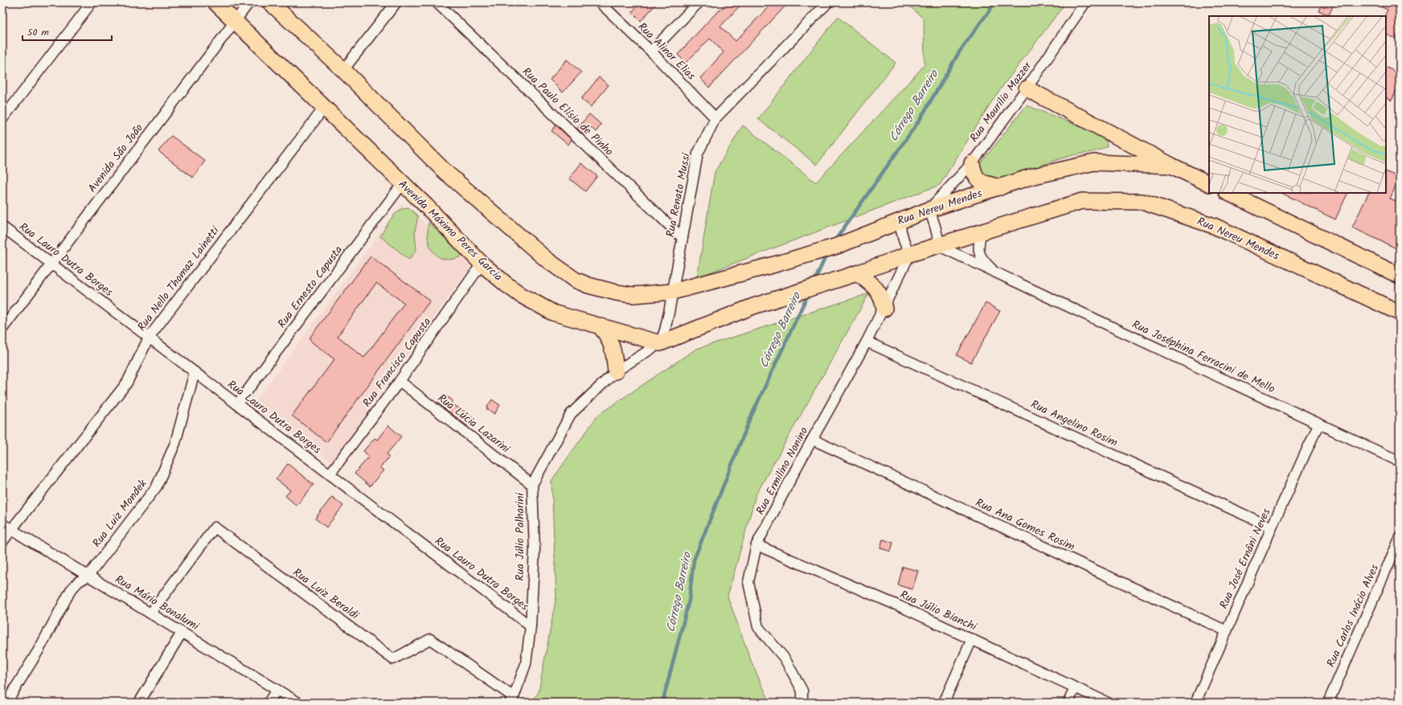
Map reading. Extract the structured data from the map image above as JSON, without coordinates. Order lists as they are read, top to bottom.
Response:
{
  "streets": {
    "main road": ["Rua Nereu Mendes", "Avenida Máximo Peres Garcia"],
    "street": [
      "Rua Alinor Elias",
      "Rua Maurilio Mazzer",
      "Rua Paulo Elísio de Pinho",
      "Avenida São João",
      "Rua Renato Mussi",
      "Rua Lauro Dutra Borges",
      "Rua Nello Thomaz Lainetti",
      "Rua Ernesto Capusta",
      "Rua Joséphina Ferracini de Mello",
      "Rua Francisco Capusta",
      "Rua Lúcia Lazarini",
      "Rua Angelino Rosim",
      "Rua Ermilino Nonino",
      "Rua Luiz Mondek",
      "Rua Ana Gomes Rosim",
      "Rua Júlio Palharini",
      "Rua José Ernâni Neves",
      "Rua Luiz Beraldi",
      "Rua Mário Bonalumi",
      "Rua Júlio Bianchi",
      "Rua Carlos Inácio Alves"
    ]
  },
  "crossings": [
    ["Rua Alinor Elias", "Rua Renato Mussi"],
    ["Rua Maurilio Mazzer", "Rua Nereu Mendes"],
    ["Rua Paulo Elísio de Pinho", "Rua Renato Mussi"],
    ["Avenida São João", "Avenida Máximo Peres Garcia"],
    ["Avenida São João", "Rua Lauro Dutra Borges"],
    ["Rua Renato Mussi", "Rua Nereu Mendes"],
    ["Rua Renato Mussi", "Avenida Máximo Peres Garcia"],
    ["Rua Renato Mussi", "Rua Júlio Palharini"],
    ["Rua Nereu Mendes", "Rua Joséphina Ferracini de Mello"],
    ["Avenida Máximo Peres Garcia", "Rua Nello Thomaz Lainetti"],
    ["Avenida Máximo Peres Garcia", "Rua Ernesto Capusta"],
    ["Avenida Máximo Peres Garcia", "Rua Francisco Capusta"],
    ["Avenida Máximo Peres Garcia", "Rua Júlio Palharini"],
    ["Rua Lauro Dutra Borges", "Rua Nello Thomaz Lainetti"],
    ["Rua Lauro Dutra Borges", "Rua Ernesto Capusta"],
    ["Rua Lauro Dutra Borges", "Rua Francisco Capusta"],
    ["Rua Lauro Dutra Borges", "Rua Luiz Mondek"],
    ["Rua Lauro Dutra Borges", "Rua Júlio Palharini"],
    ["Rua Nello Thomaz Lainetti", "Rua Mário Bonalumi"],
    ["Rua Joséphina Ferracini de Mello", "Rua José Ernâni Neves"],
    ["Rua Francisco Capusta", "Rua Lúcia Lazarini"],
    ["Rua Lúcia Lazarini", "Rua Júlio Palharini"],
    ["Rua Angelino Rosim", "Rua Ermilino Nonino"],
    ["Rua Angelino Rosim", "Rua José Ernâni Neves"],
    ["Rua Ermilino Nonino", "Rua Ana Gomes Rosim"],
    ["Rua Ermilino Nonino", "Rua Júlio Bianchi"],
    ["Rua Luiz Mondek", "Rua Mário Bonalumi"],
    ["Rua Ana Gomes Rosim", "Rua José Ernâni Neves"],
    ["Rua Júlio Palharini", "Rua Luiz Beraldi"],
    ["Rua Luiz Beraldi", "Rua Mário Bonalumi"]
  ],
  "water": ["Córrego Barreiro"],
  "scale_bar": "50 m"
}
